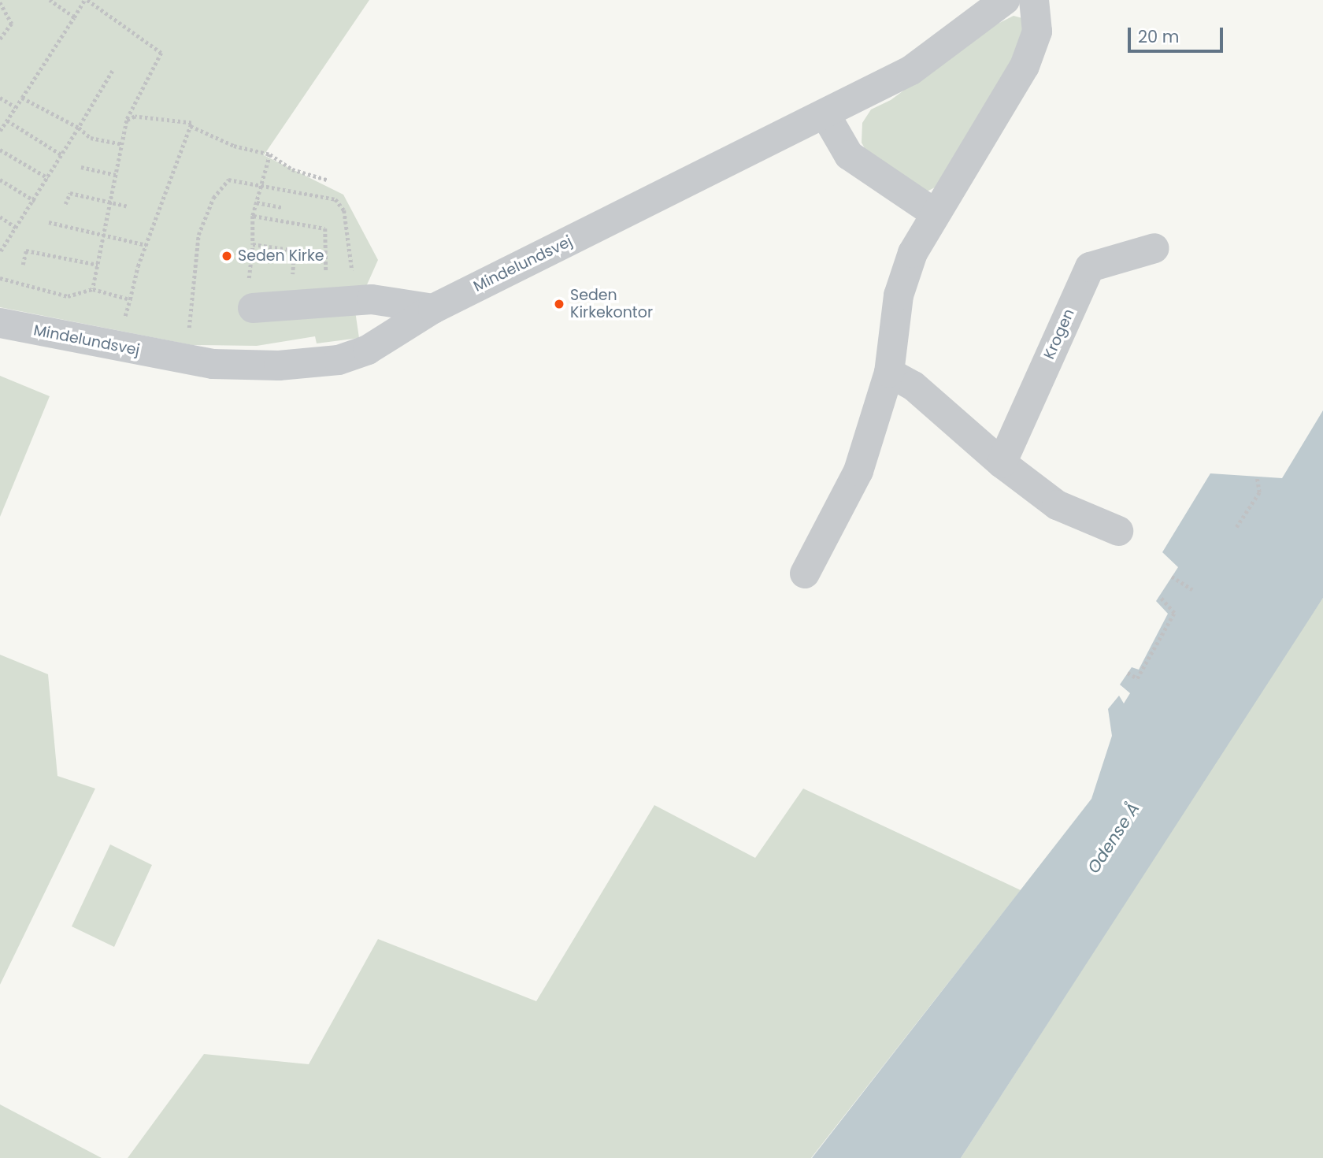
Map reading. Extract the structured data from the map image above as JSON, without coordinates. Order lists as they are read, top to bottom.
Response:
{
  "streets": {
    "street": ["Mindelundsvej", "Krogen"]
  },
  "water": ["Odense Å"],
  "places": ["Seden Kirke", "Seden Kirkekontor"],
  "scale_bar": "20 m"
}
